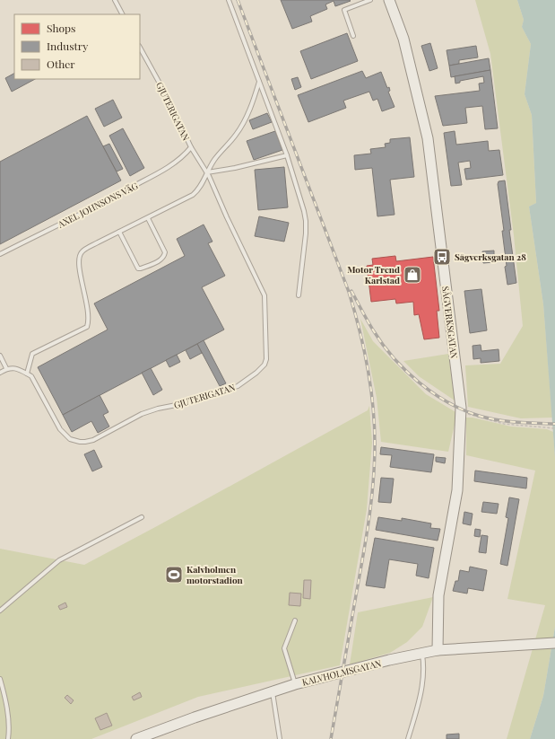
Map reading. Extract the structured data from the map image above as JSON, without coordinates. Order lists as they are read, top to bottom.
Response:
{
  "streets": {
    "street": ["SÅGVERKSGATAN", "KALVHOLMSGATAN"],
    "lane": ["GJUTERIGATAN", "AXEL JOHNSONS VÄG"]
  },
  "crossings": [
    ["GJUTERIGATAN", "AXEL JOHNSONS VÄG"],
    ["SÅGVERKSGATAN", "KALVHOLMSGATAN"]
  ],
  "places": {
    "bus stop": ["Sågverksgatan 28"],
    "shop": ["Motor Trend Karlstad"],
    "sports": ["Kalvholmen motorstadion"]
  },
  "legend": ["Shops", "Industry", "Other"]
}
